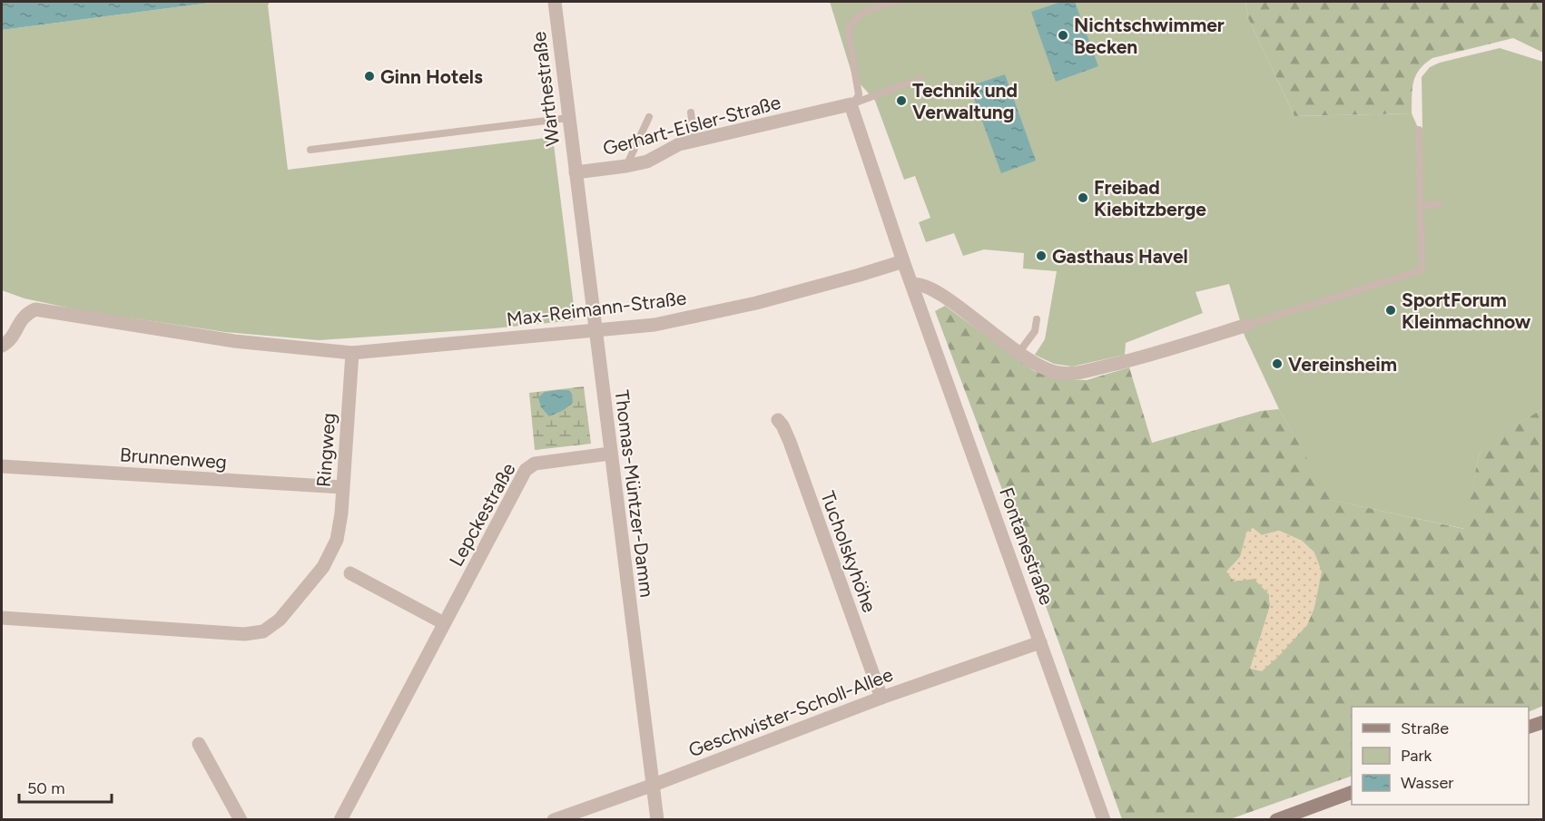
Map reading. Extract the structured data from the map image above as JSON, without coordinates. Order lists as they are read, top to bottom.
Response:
{
  "streets": {
    "street": [
      "Warthestraße",
      "Gerhart-Eisler-Straße",
      "Max-Reimann-Straße",
      "Ringweg",
      "Brunnenweg",
      "Thomas-Müntzer-Damm",
      "Lepckestraße",
      "Fontanestraße",
      "Tucholskyhöhe",
      "Geschwister-Scholl-Allee"
    ]
  },
  "crossings": [
    ["Warthestraße", "Gerhart-Eisler-Straße"],
    ["Warthestraße", "Thomas-Müntzer-Damm"],
    ["Gerhart-Eisler-Straße", "Thomas-Müntzer-Damm"],
    ["Gerhart-Eisler-Straße", "Fontanestraße"],
    ["Max-Reimann-Straße", "Ringweg"],
    ["Max-Reimann-Straße", "Thomas-Müntzer-Damm"],
    ["Max-Reimann-Straße", "Fontanestraße"],
    ["Ringweg", "Brunnenweg"],
    ["Thomas-Müntzer-Damm", "Lepckestraße"],
    ["Thomas-Müntzer-Damm", "Geschwister-Scholl-Allee"],
    ["Fontanestraße", "Geschwister-Scholl-Allee"],
    ["Tucholskyhöhe", "Geschwister-Scholl-Allee"]
  ],
  "places": [
    "Nichtschwimmer Becken",
    "Ginn Hotels",
    "Technik und Verwaltung",
    "Freibad Kiebitzberge",
    "Gasthaus Havel",
    "SportForum Kleinmachnow",
    "Vereinsheim"
  ],
  "legend": ["Straße", "Park", "Wasser"],
  "scale_bar": "50 m"
}
